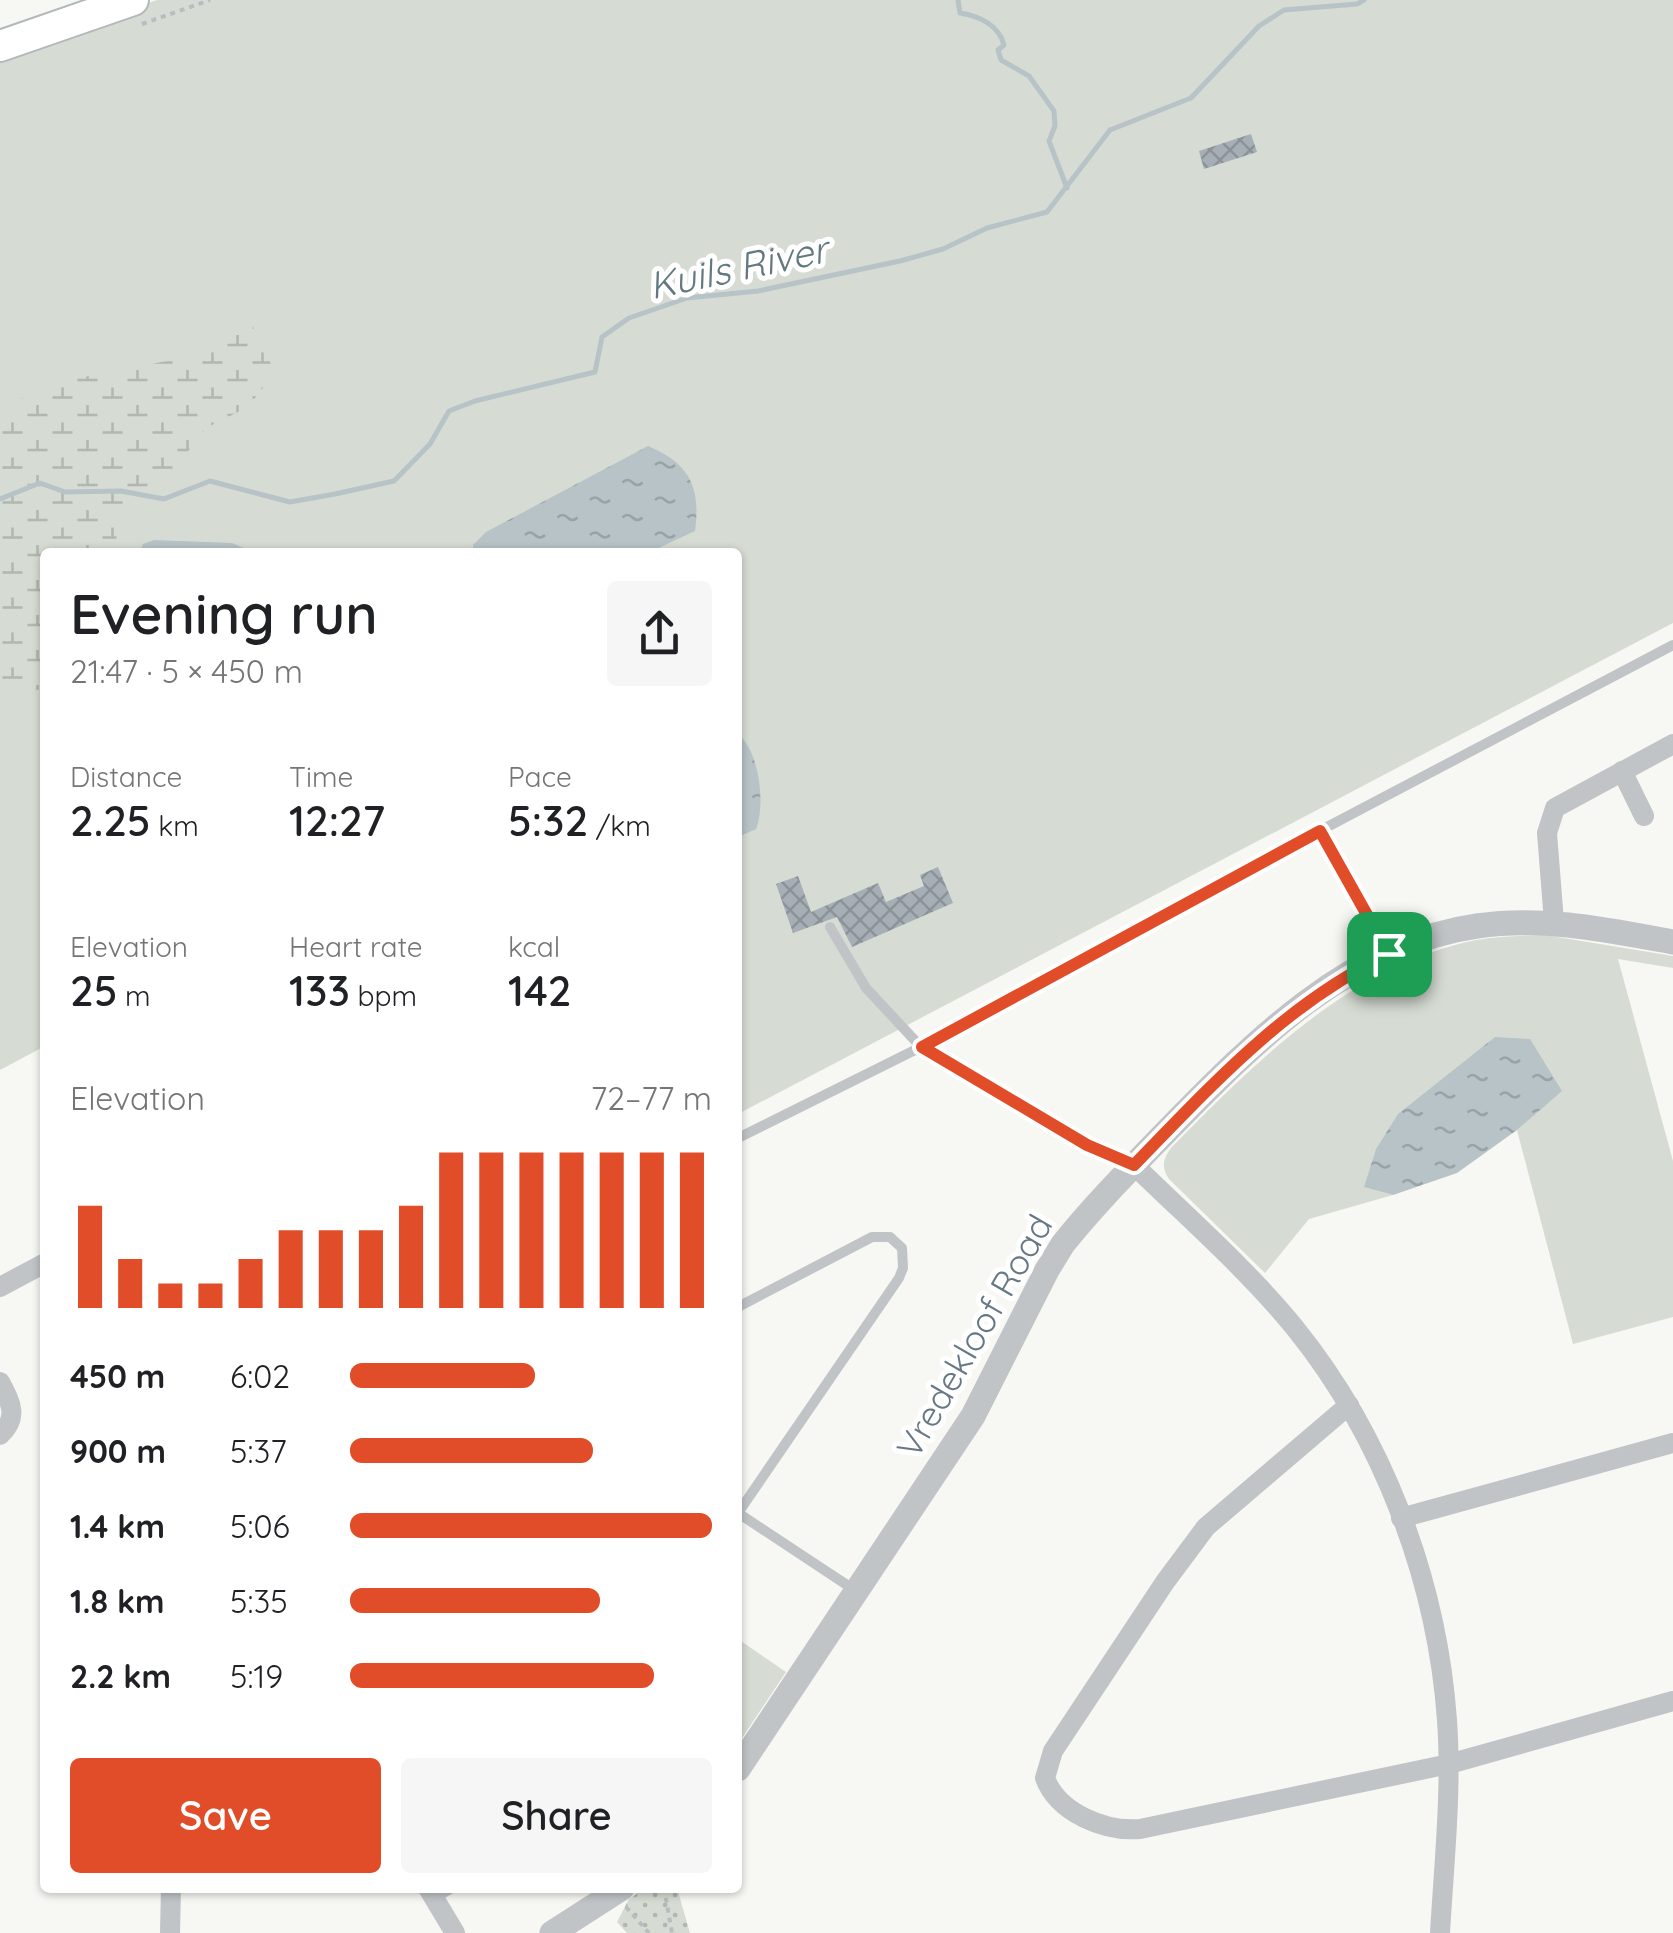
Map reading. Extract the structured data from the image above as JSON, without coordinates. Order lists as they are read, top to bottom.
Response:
{
  "streets": {
    "street": ["Vredekloof Road"]
  },
  "water": ["Kuils River"],
  "page": {
    "heading": ["Evening run", "21:47 · 5 × 450 m"],
    "stats": [
      ["Distance", "2.25 km"],
      ["Time", "12:27"],
      ["Pace", "5:32 /km"],
      ["Elevation", "25 m"],
      ["Heart rate", "133 bpm"],
      ["kcal", "142"]
    ],
    "chart": ["Elevation", "72–77 m"],
    "list": [
      {
        "name": "450 m",
        "note": "6:02"
      },
      {
        "name": "900 m",
        "note": "5:37"
      },
      {
        "name": "1.4 km",
        "note": "5:06"
      },
      {
        "name": "1.8 km",
        "note": "5:35"
      },
      {
        "name": "2.2 km",
        "note": "5:19"
      }
    ],
    "buttons": ["Save", "Share"]
  }
}
